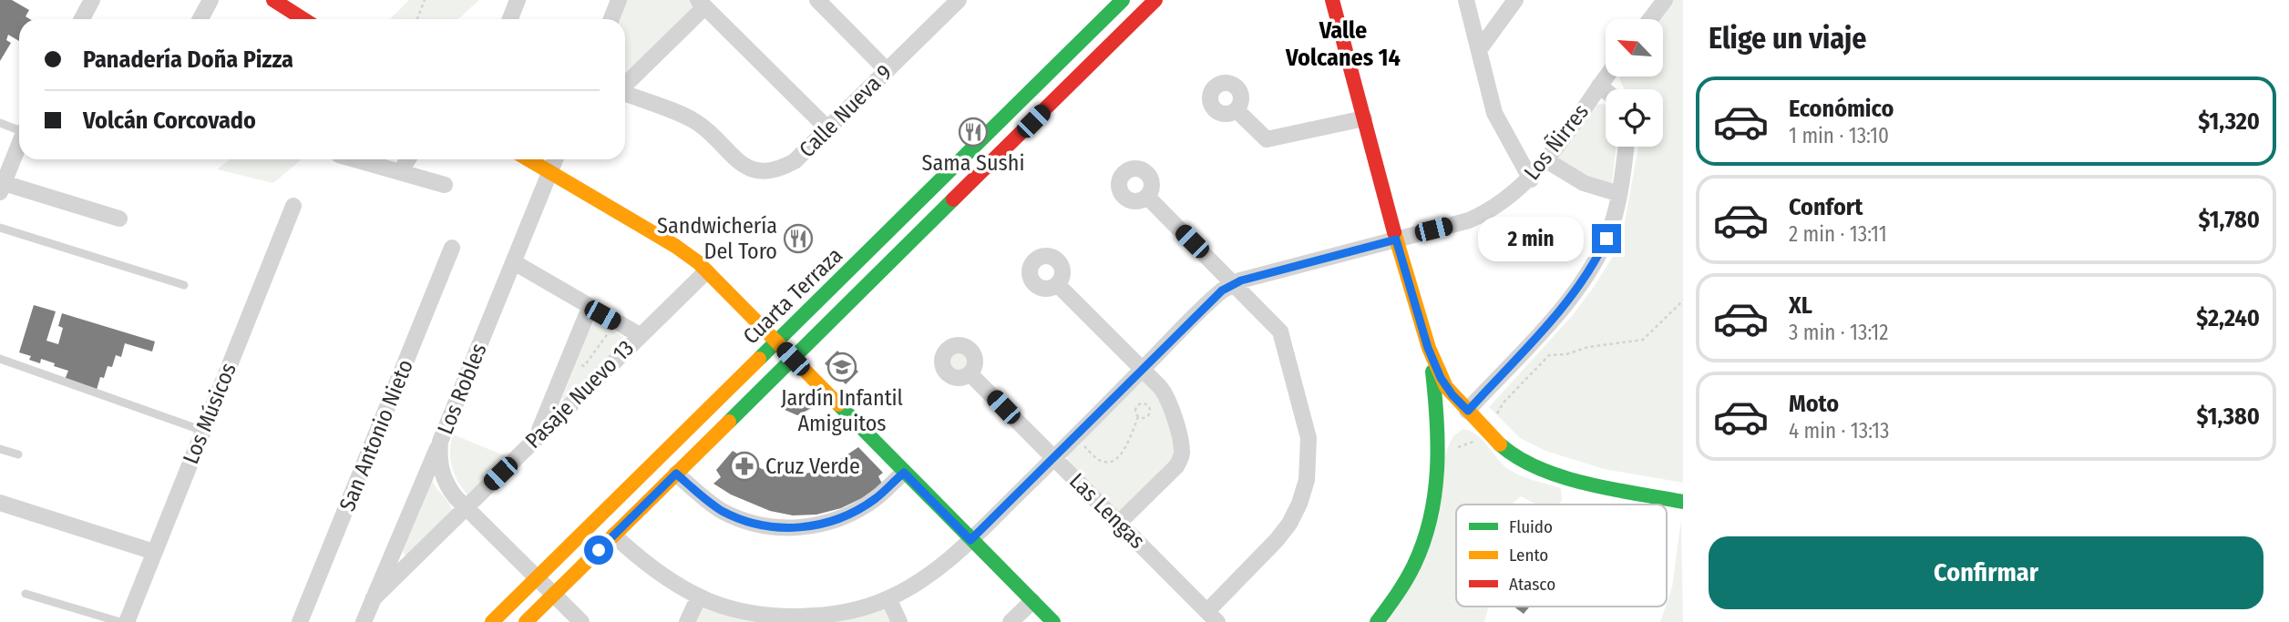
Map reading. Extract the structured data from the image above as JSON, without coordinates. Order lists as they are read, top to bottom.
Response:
{
  "streets": {
    "main road": ["Cuarta Terraza"],
    "street": [
      "Calle Nueva 9",
      "Los Ñirres",
      "Los Robles",
      "Pasaje Nuevo 13",
      "Los Músicos",
      "San Antonio Nieto",
      "Las Lengas"
    ]
  },
  "crossings": [
    ["Los Ñirres", "Cuarta Terraza"],
    ["Los Ñirres", "Las Lengas"],
    ["Cuarta Terraza", "Los Robles"],
    ["Los Robles", "Pasaje Nuevo 13"]
  ],
  "districts": ["Valle Volcanes 14"],
  "places": {
    "restaurant": ["Sama Sushi", "Sandwichería Del Toro"],
    "school or university": ["Jardín Infantil Amiguitos"],
    "pharmacy": ["Cruz Verde"]
  },
  "legend": ["Fluido", "Lento", "Atasco"],
  "north": "top left",
  "page": {
    "heading": "Elige un viaje",
    "banner": ["Panadería Doña Pizza", "Volcán Corcovado"],
    "list": [
      {
        "name": "Económico",
        "note": "1 min · 13:10",
        "value": "$1,320"
      },
      {
        "name": "Confort",
        "note": "2 min · 13:11",
        "value": "$1,780"
      },
      {
        "name": "XL",
        "note": "3 min · 13:12",
        "value": "$2,240"
      },
      {
        "name": "Moto",
        "note": "4 min · 13:13",
        "value": "$1,380"
      }
    ],
    "bubble": "2 min",
    "buttons": "Confirmar"
  }
}
